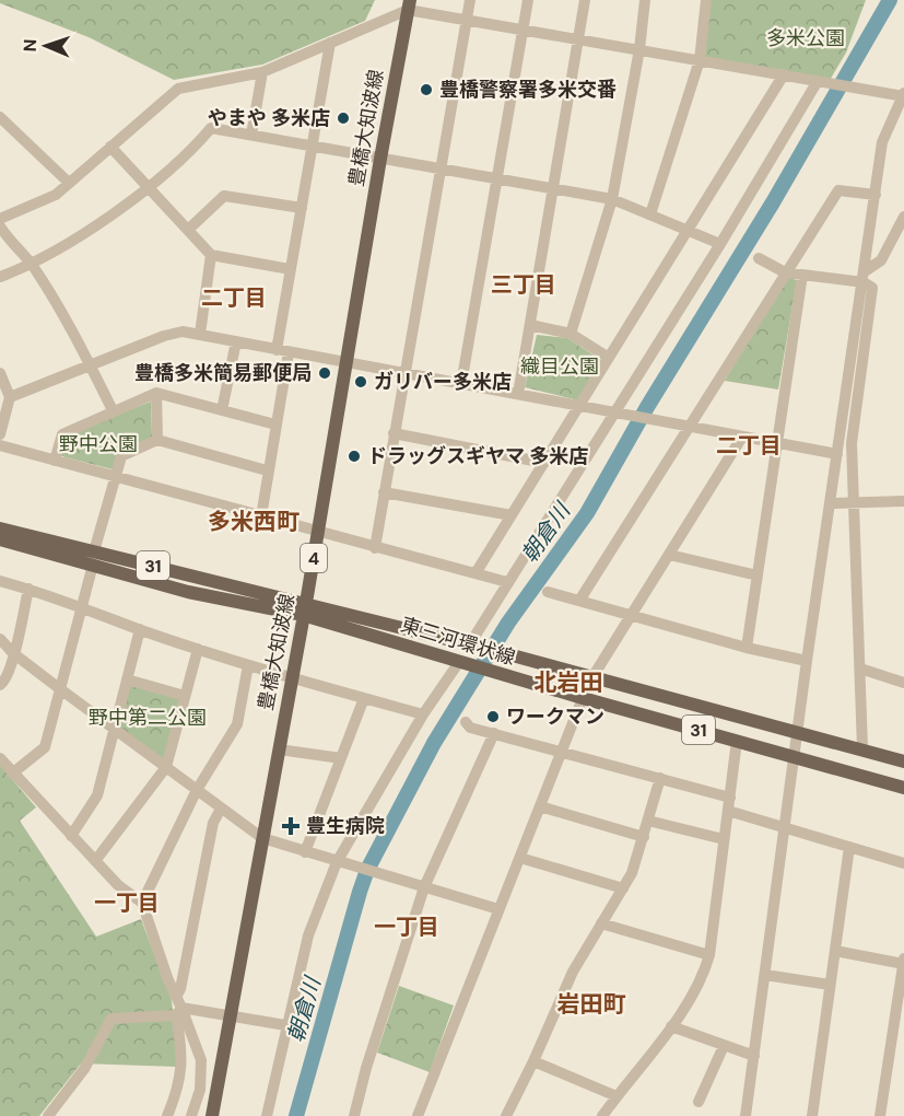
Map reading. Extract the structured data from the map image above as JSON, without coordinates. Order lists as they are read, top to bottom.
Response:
{
  "streets": {
    "main road": [
      "豊橋大知波線",
      "4",
      "31",
      "東三河環状線"
    ]
  },
  "crossings": [
    ["豊橋大知波線", "東三河環状線"]
  ],
  "districts": [
    "三丁目",
    "二丁目",
    "二丁目",
    "多米西町",
    "北岩田",
    "一丁目",
    "一丁目",
    "岩田町"
  ],
  "water": ["朝倉川"],
  "parks": [
    "多米公園",
    "織目公園",
    "野中公園",
    "野中第二公園"
  ],
  "places": {
    "other": [
      "豊橋警察署多米交番",
      "やまや 多米店",
      "豊橋多米簡易郵便局",
      "ガリバー多米店",
      "ドラッグスギヤマ 多米店",
      "ワークマン"
    ],
    "health": ["豊生病院"]
  },
  "north": "left"
}
